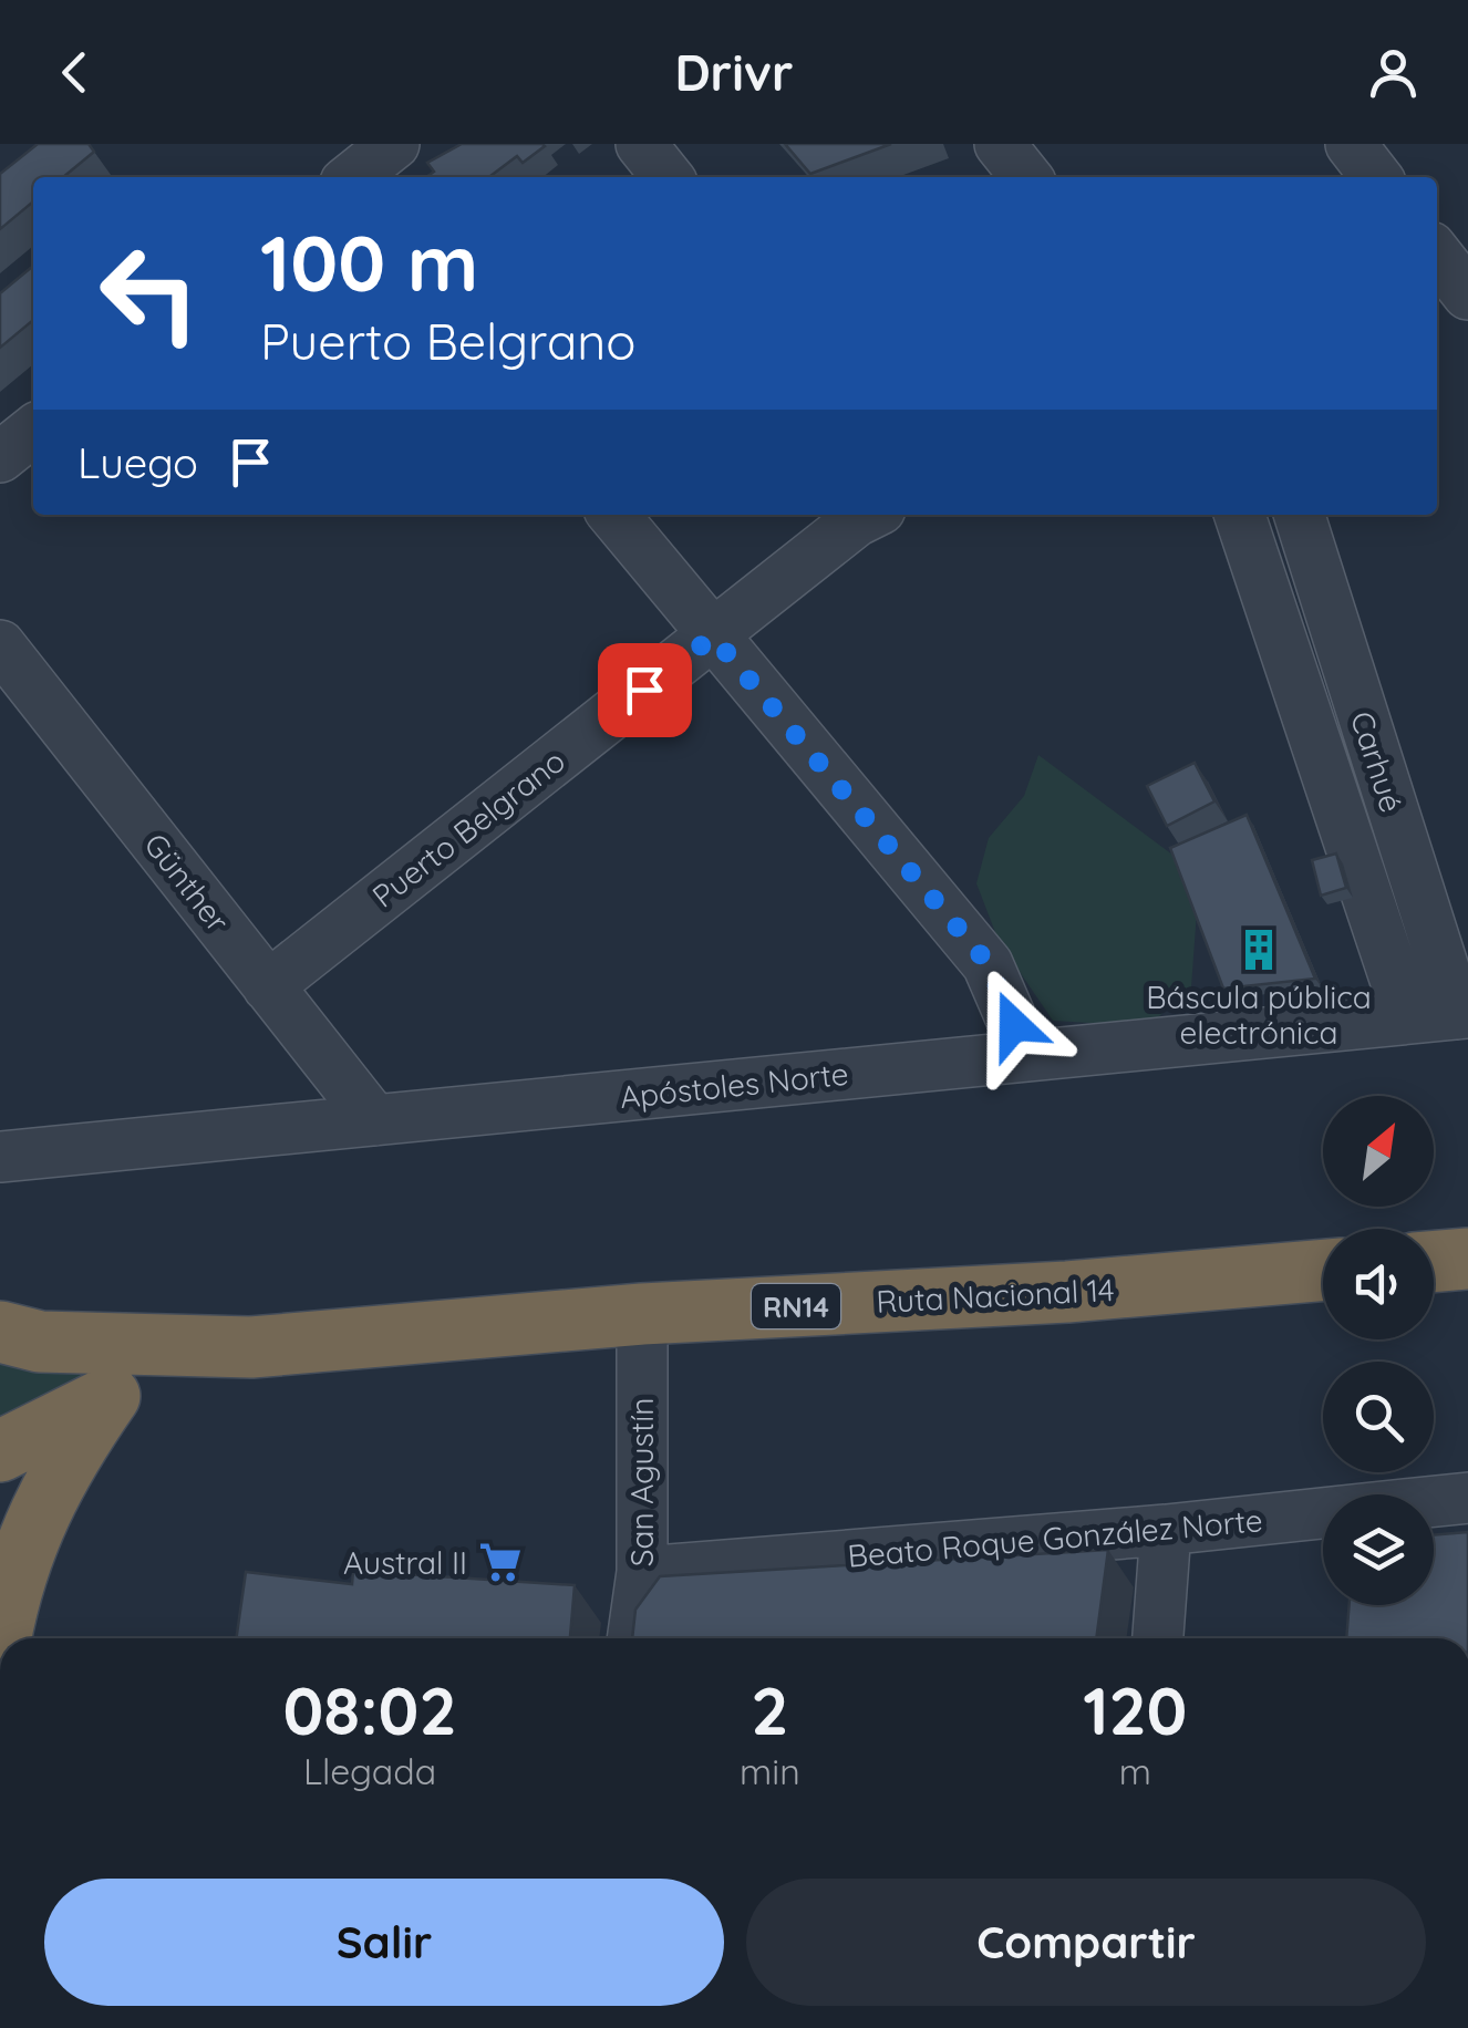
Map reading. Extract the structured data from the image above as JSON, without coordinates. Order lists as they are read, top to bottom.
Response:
{
  "streets": {
    "highway": ["Ruta Nacional 14", "RN14"],
    "street": [
      "Carhué",
      "Puerto Belgrano",
      "Günther",
      "Apóstoles Norte",
      "San Agustín",
      "Beato Roque González Norte"
    ]
  },
  "crossings": [
    ["Carhué", "Apóstoles Norte"],
    ["Puerto Belgrano", "Günther"],
    ["Günther", "Apóstoles Norte"],
    ["Ruta Nacional 14", "San Agustín"],
    ["San Agustín", "Beato Roque González Norte"]
  ],
  "places": {
    "building": ["Báscula pública electrónica"],
    "supermarket": ["Austral II"]
  },
  "north": "top right",
  "page": {
    "header": "Drivr",
    "turn": ["100 m", "Puerto Belgrano"],
    "then": "Luego",
    "eta": [
      "08:02",
      "Llegada",
      "2",
      "min",
      "120",
      "m"
    ],
    "buttons": ["Salir", "Compartir"]
  }
}
